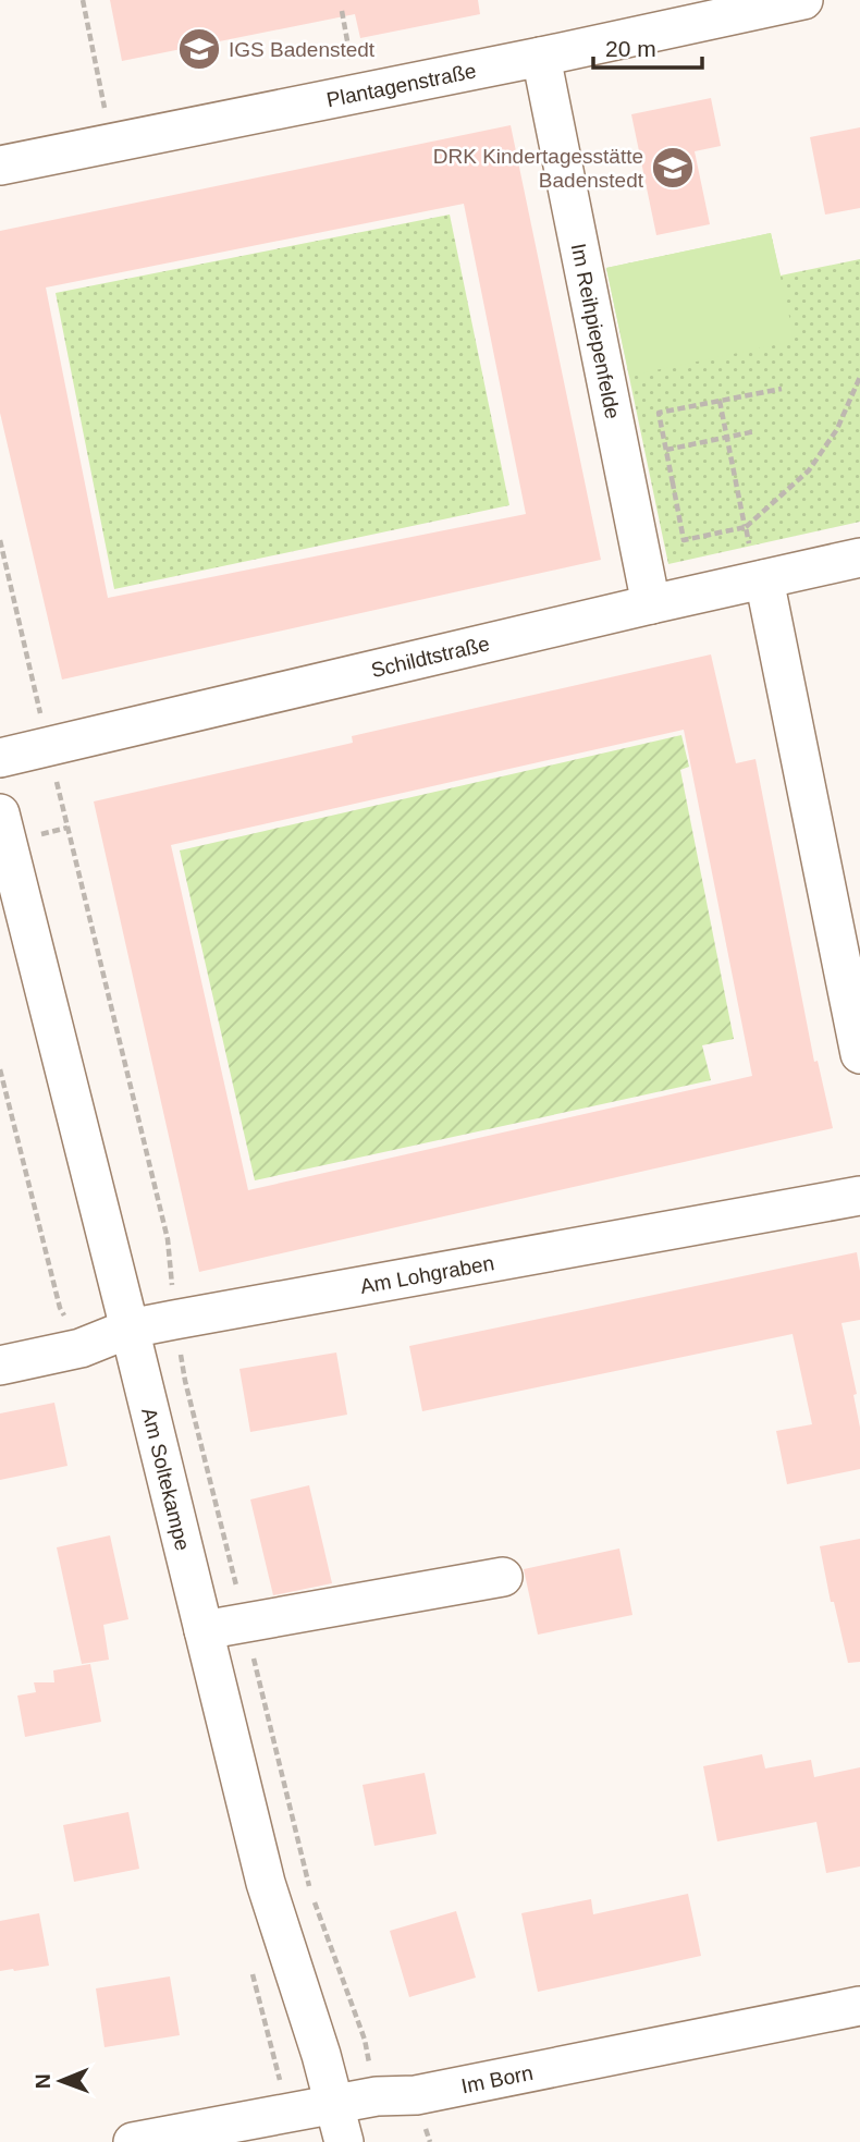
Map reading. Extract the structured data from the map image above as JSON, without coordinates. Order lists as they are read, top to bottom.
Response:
{
  "streets": {
    "street": [
      "Plantagenstraße",
      "Im Reihpiepenfelde",
      "Schildtstraße",
      "Am Lohgraben",
      "Am Soltekampe",
      "Im Born"
    ]
  },
  "crossings": [
    ["Plantagenstraße", "Im Reihpiepenfelde"],
    ["Im Reihpiepenfelde", "Schildtstraße"],
    ["Am Lohgraben", "Am Soltekampe"],
    ["Am Soltekampe", "Im Born"]
  ],
  "places": {
    "school or university": ["IGS Badenstedt", "DRK Kindertagesstätte Badenstedt"]
  },
  "scale_bar": "20 m",
  "north": "left"
}
